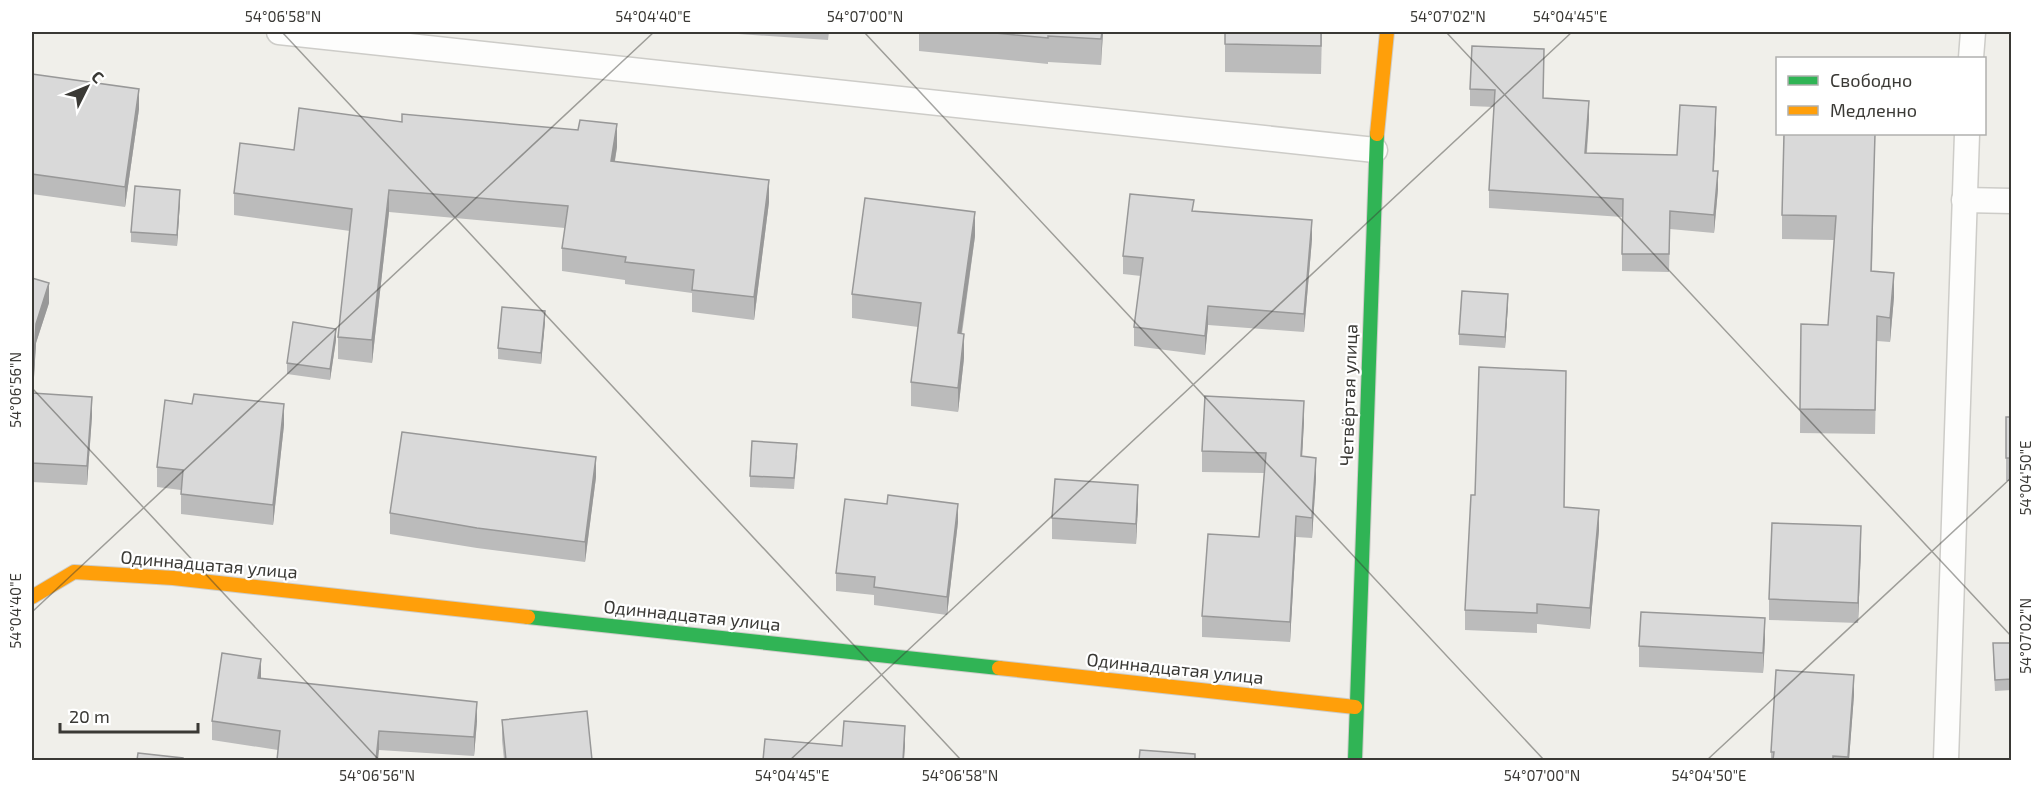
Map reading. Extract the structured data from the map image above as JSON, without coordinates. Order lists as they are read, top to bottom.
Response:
{
  "streets": {
    "street": ["Четвёртая улица", "Одиннадцатая улица"]
  },
  "crossings": [
    ["Четвёртая улица", "Одиннадцатая улица"]
  ],
  "legend": ["Свободно", "Медленно"],
  "scale_bar": "20 m",
  "north": "top right",
  "coordinates": [
    "54°06'58\"N",
    "54°04'40\"E",
    "54°07'00\"N",
    "54°07'02\"N",
    "54°04'45\"E",
    "54°06'56\"N",
    "54°04'50\"E"
  ]
}
